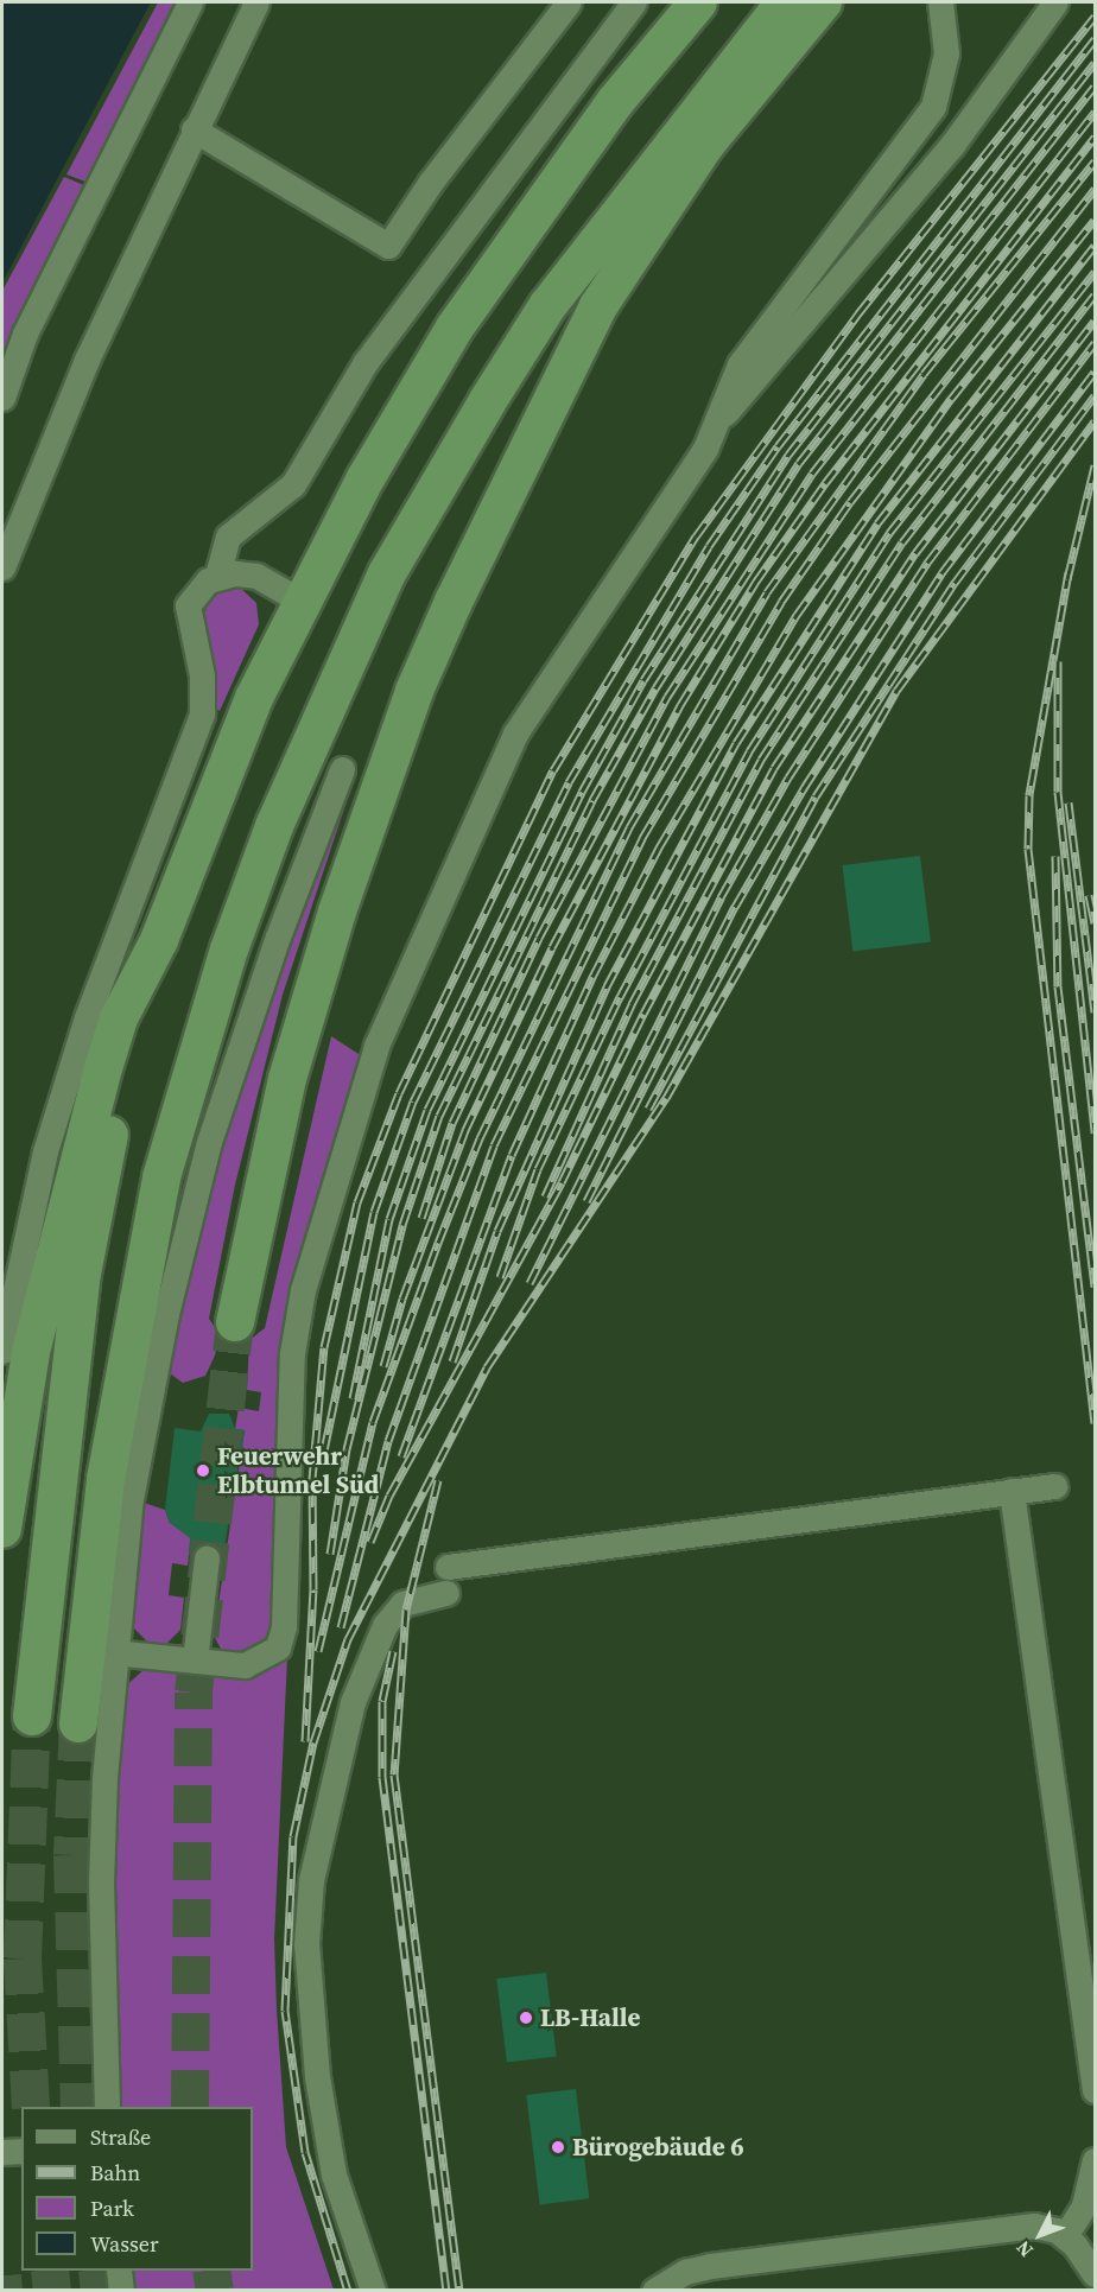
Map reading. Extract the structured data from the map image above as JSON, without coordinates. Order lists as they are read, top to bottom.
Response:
{
  "places": ["Feuerwehr Elbtunnel Süd", "LB-Halle", "Bürogebäude 6"],
  "legend": [
    "Straße",
    "Bahn",
    "Park",
    "Wasser"
  ],
  "north": "bottom left"
}
